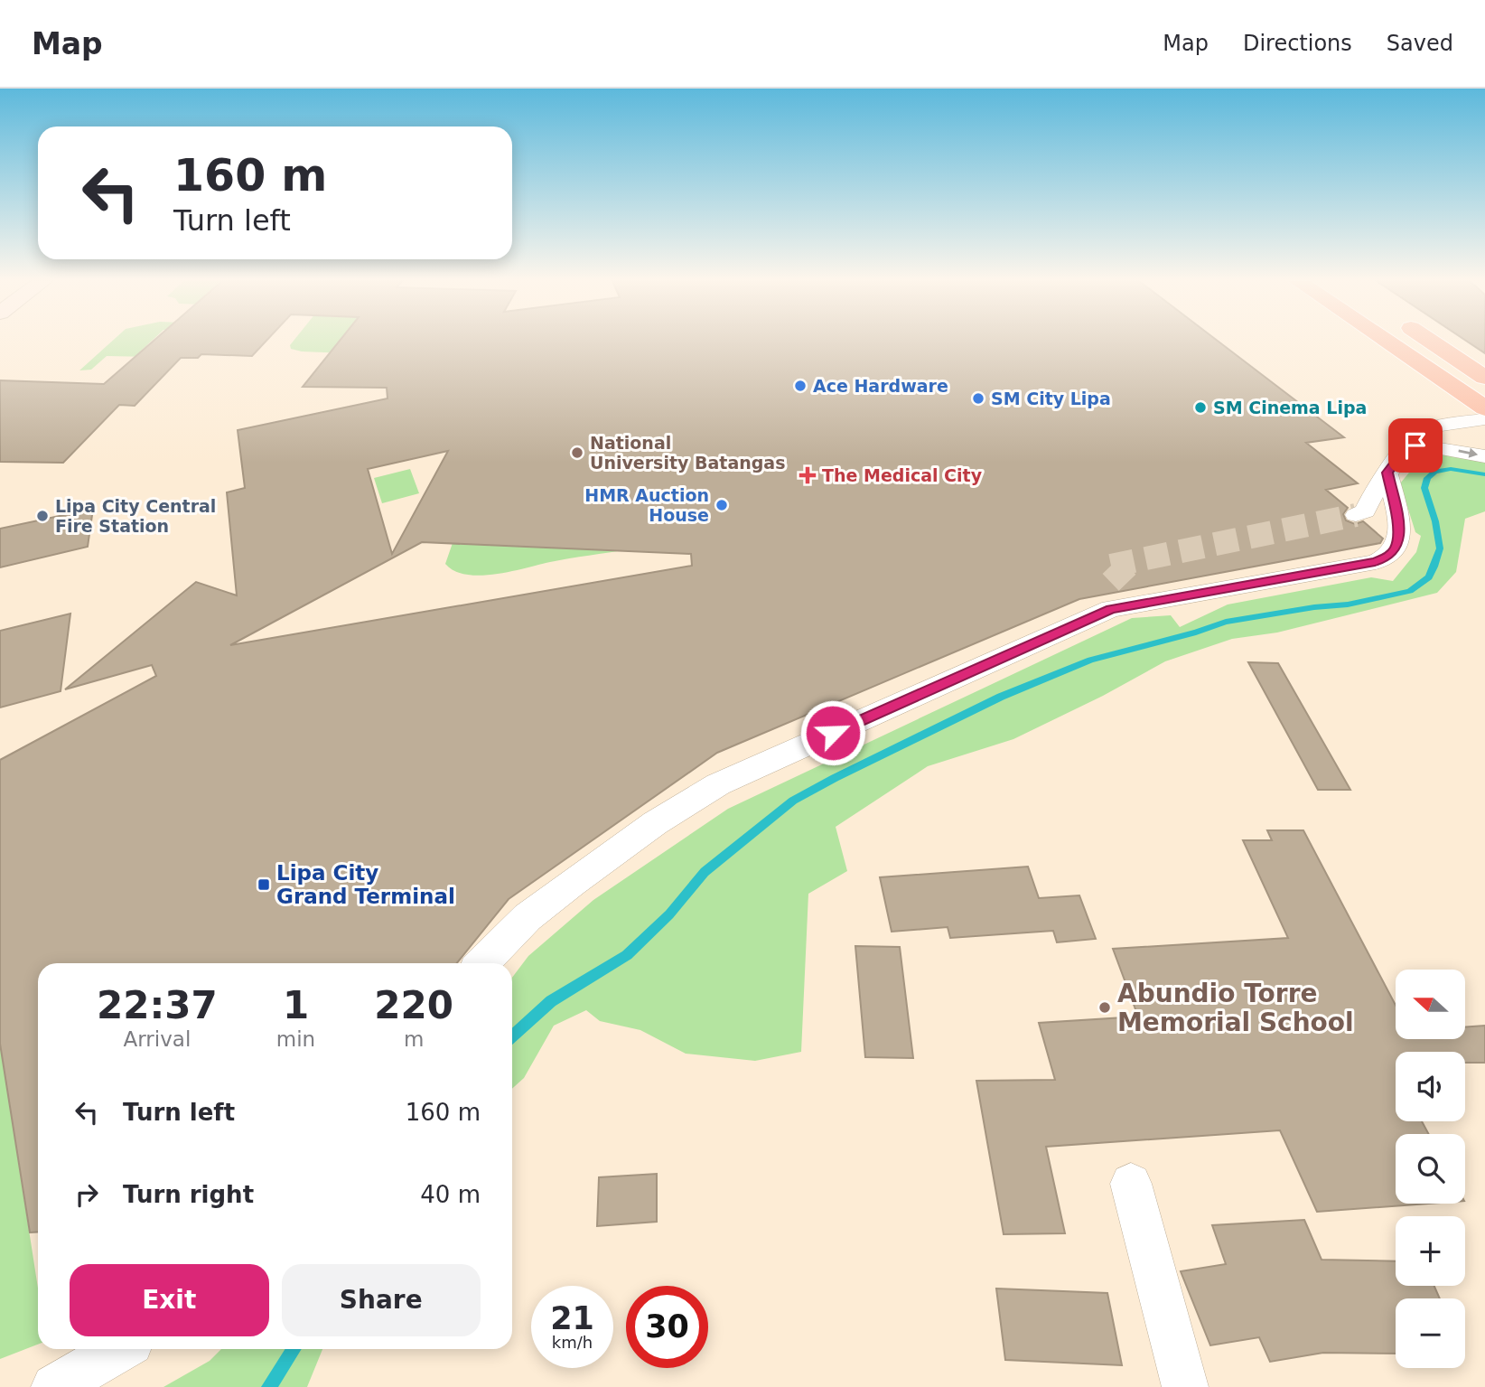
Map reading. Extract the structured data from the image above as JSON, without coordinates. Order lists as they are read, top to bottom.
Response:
{
  "places": {
    "other": [
      "Ace Hardware",
      "SM City Lipa",
      "SM Cinema Lipa",
      "National University Batangas",
      "HMR Auction House",
      "Lipa City Central Fire Station",
      "Abundio Torre Memorial School"
    ],
    "health": ["The Medical City"],
    "transit": ["Lipa City Grand Terminal"]
  },
  "north": "left",
  "page": {
    "header": "Map",
    "nav": ["Map", "Directions", "Saved"],
    "turn": ["160 m", "Turn left"],
    "eta": [
      "22:37",
      "Arrival",
      "1",
      "min",
      "220",
      "m"
    ],
    "map_buttons": ["+", "−"],
    "list": [
      {
        "name": "Turn left",
        "value": "160 m"
      },
      {
        "name": "Turn right",
        "value": "40 m"
      }
    ],
    "buttons": ["Exit", "Share"],
    "speed": "21 km/h",
    "limit": "30"
  }
}
